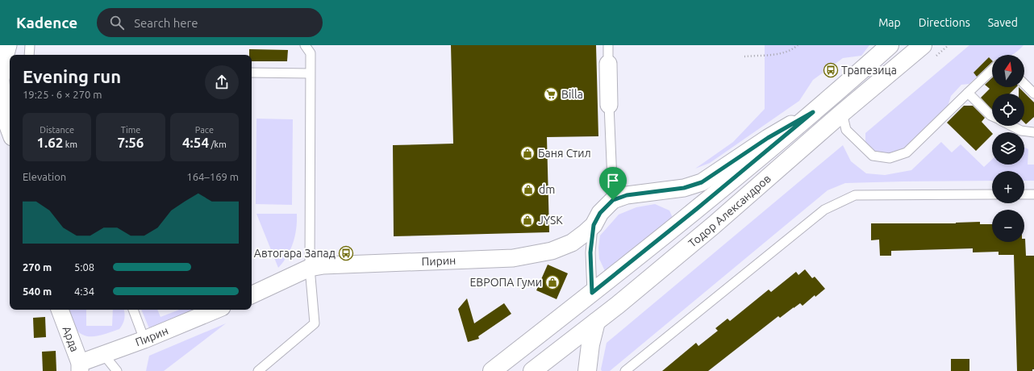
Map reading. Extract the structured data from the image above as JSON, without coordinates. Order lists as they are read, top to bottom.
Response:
{
  "streets": {
    "main road": ["Тодор Александров"],
    "street": ["Пирин", "Арда"]
  },
  "crossings": [
    ["Пирин", "Арда"]
  ],
  "places": {
    "bus stop": ["Трапезица", "Автогара Запад"],
    "supermarket": ["Billa"],
    "shop": [
      "Баня Стил",
      "dm",
      "JYSK",
      "ЕВРОПА Гуми"
    ]
  },
  "north": "top",
  "page": {
    "header": "Kadence",
    "search": "Search here",
    "nav": ["Map", "Directions", "Saved"],
    "map_buttons": ["+", "−"],
    "heading": ["Evening run", "19:25 · 6 × 270 m"],
    "stats": [
      ["Distance", "1.62 km"],
      ["Time", "7:56"],
      ["Pace", "4:54 /km"]
    ],
    "chart": ["Elevation", "164–169 m"],
    "list": [
      {
        "name": "270 m",
        "note": "5:08"
      },
      {
        "name": "540 m",
        "note": "4:34"
      }
    ]
  }
}
